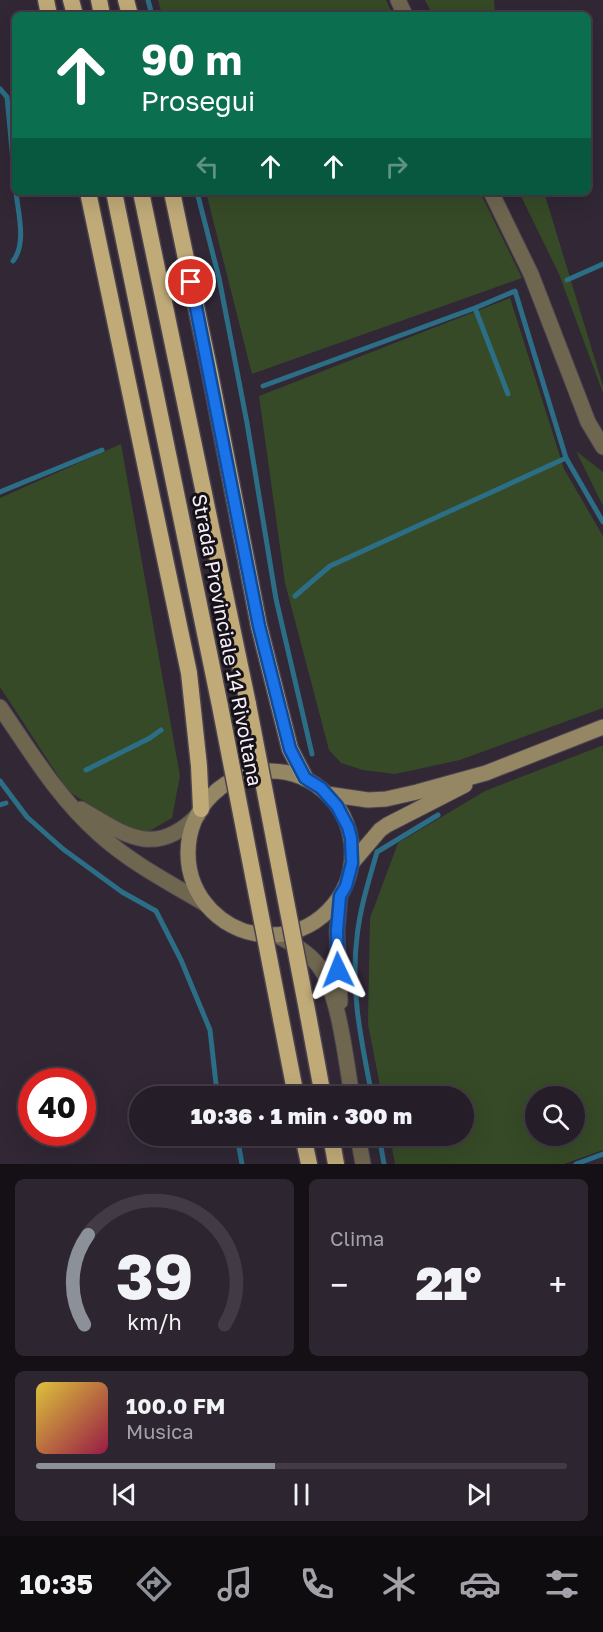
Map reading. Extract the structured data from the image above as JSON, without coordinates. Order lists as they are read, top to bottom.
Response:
{
  "streets": {
    "highway": ["Strada Provinciale 14 Rivoltana"]
  },
  "page": {
    "turn": ["90 m", "Prosegui"],
    "limit": "40",
    "trip": "10:36 · 1 min · 300 m",
    "tile": "Clima",
    "heat": ["−", "21°", "+"],
    "song": ["100.0 FM", "Musica"],
    "tabs": "10:35",
    "gauge": ["39", "km/h"]
  }
}
